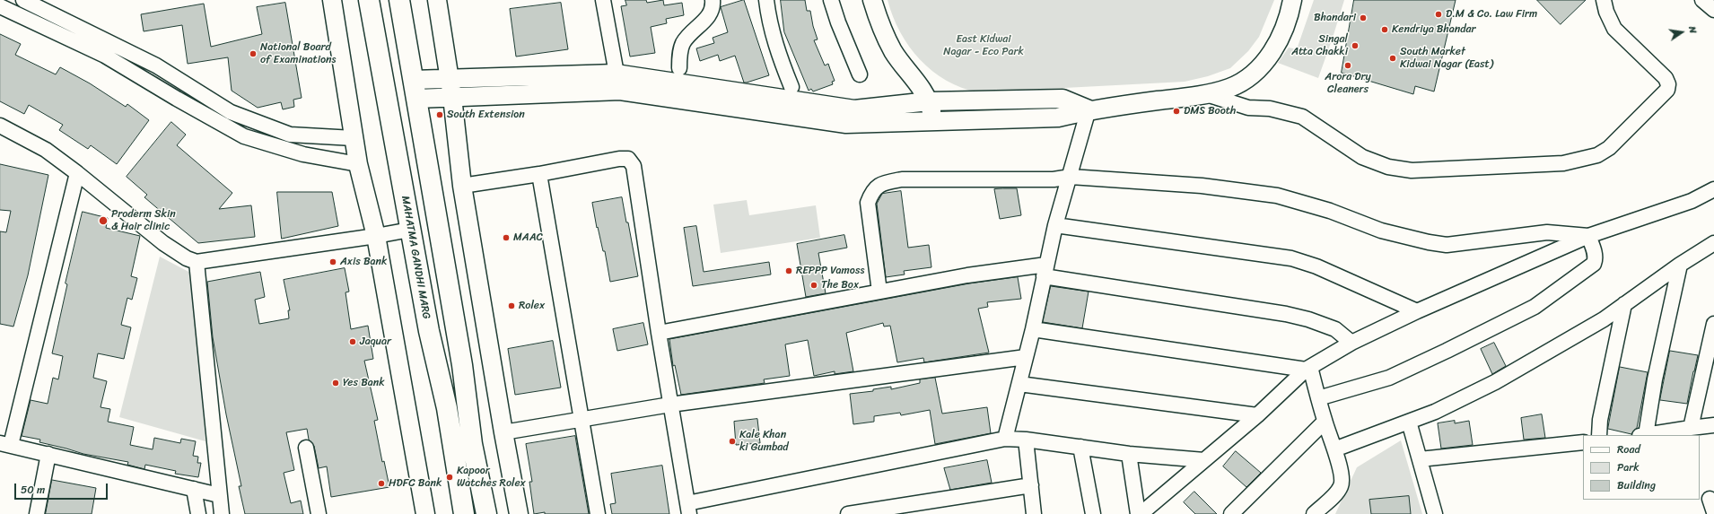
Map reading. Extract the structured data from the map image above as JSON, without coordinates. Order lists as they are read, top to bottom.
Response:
{
  "streets": {
    "main road": ["MAHATMA GANDHI MARG"]
  },
  "parks": ["East Kidwai Nagar - Eco Park"],
  "places": [
    "D.M & Co. Law Firm",
    "Bhandari",
    "Kendriya Bhandar",
    "Singal Atta Chakki",
    "National Board of Examinations",
    "South Market Kidwai Nagar (East)",
    "Arora Dry Cleaners",
    "DMS Booth",
    "South Extension",
    "Proderm Skin & Hair clinic",
    "MAAC",
    "Axis Bank",
    "REPPP Vamoss",
    "The Box",
    "Rolex",
    "Jaquar",
    "Yes Bank",
    "Kale Khan ki Gumbad",
    "Kapoor Watches Rolex",
    "HDFC Bank"
  ],
  "legend": ["Road", "Park", "Building"],
  "scale_bar": "50 m",
  "north": "right"
}
